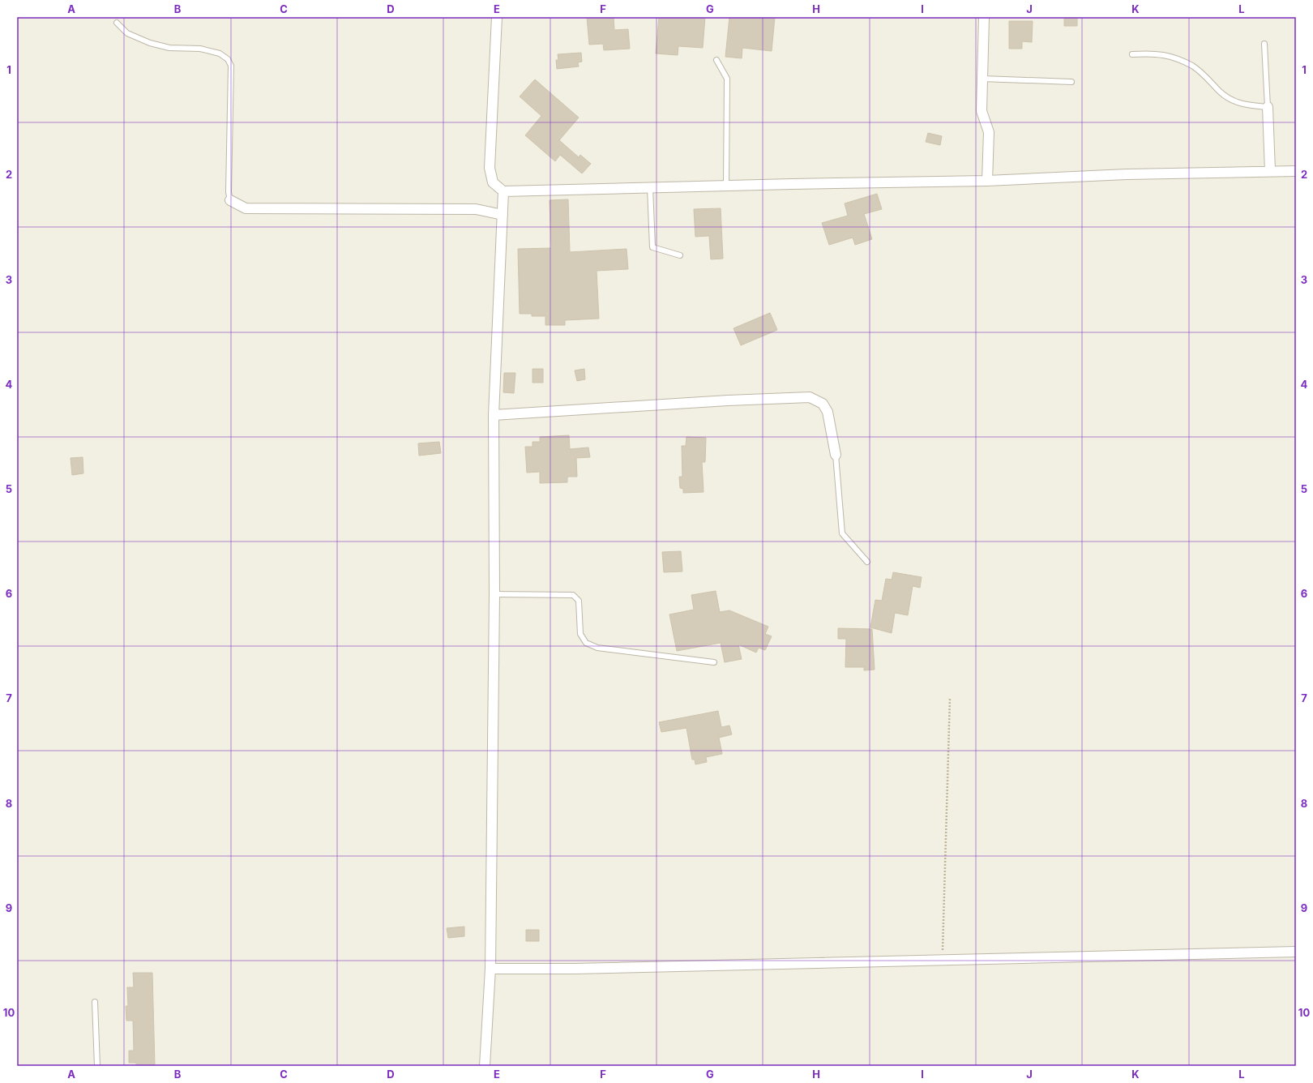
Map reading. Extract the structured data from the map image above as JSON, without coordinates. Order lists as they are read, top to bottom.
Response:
{
  "grid": {
    "columns": [
      "A",
      "B",
      "C",
      "D",
      "E",
      "F",
      "G",
      "H",
      "I",
      "J",
      "K",
      "L"
    ],
    "rows": [
      "1",
      "2",
      "3",
      "4",
      "5",
      "6",
      "7",
      "8",
      "9",
      "10"
    ]
  }
}
